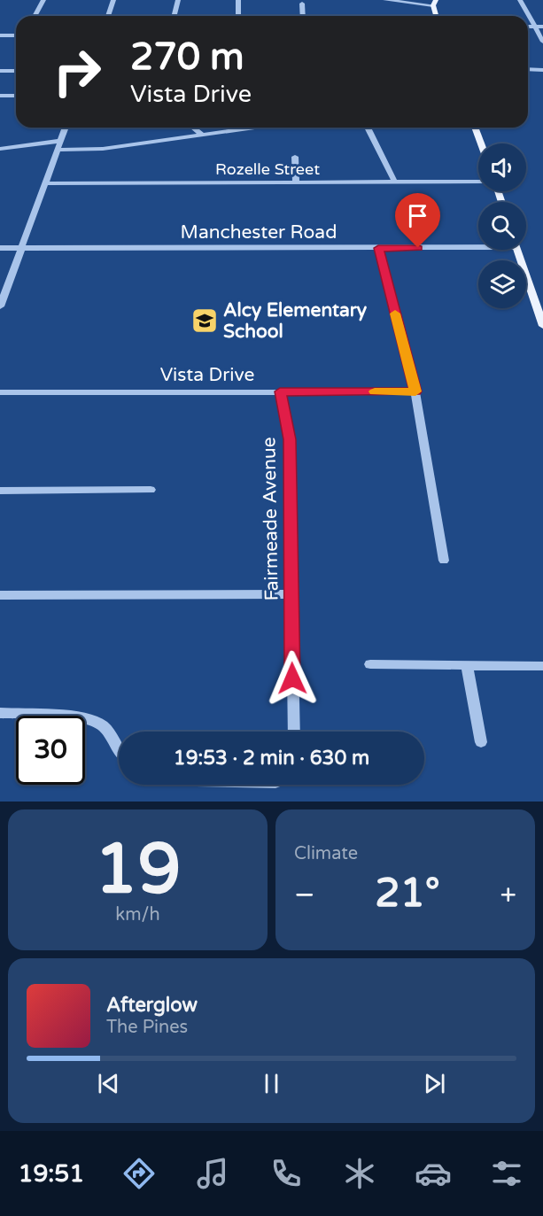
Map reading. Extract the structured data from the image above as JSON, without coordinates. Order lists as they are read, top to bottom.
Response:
{
  "streets": {
    "street": [
      "Rozelle Street",
      "Manchester Road",
      "Vista Drive",
      "Fairmeade Avenue"
    ]
  },
  "crossings": [
    ["Vista Drive", "Fairmeade Avenue"]
  ],
  "places": {
    "school or university": ["Alcy Elementary School"]
  },
  "page": {
    "turn": ["270 m", "Vista Drive"],
    "limit": "30",
    "trip": "19:53 · 2 min · 630 m",
    "tile": [
      ["19", "km/h"],
      "Climate"
    ],
    "heat": ["−", "21°", "+"],
    "song": ["Afterglow", "The Pines"],
    "tabs": "19:51"
  }
}
